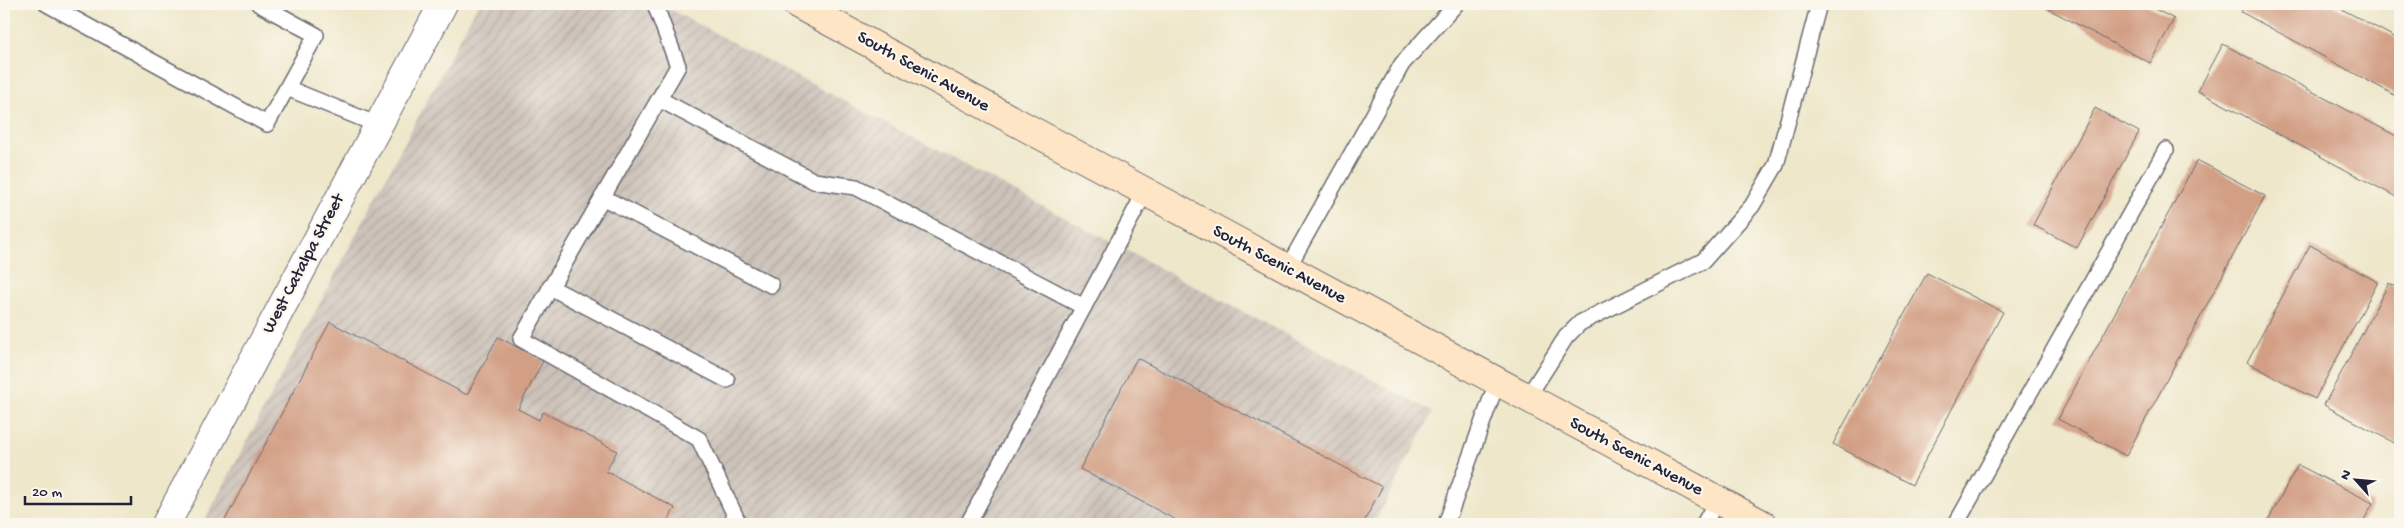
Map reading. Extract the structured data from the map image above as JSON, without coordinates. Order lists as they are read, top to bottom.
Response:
{
  "streets": {
    "main road": ["South Scenic Avenue"],
    "street": ["West Catalpa Street"]
  },
  "scale_bar": "20 m",
  "north": "top left"
}
